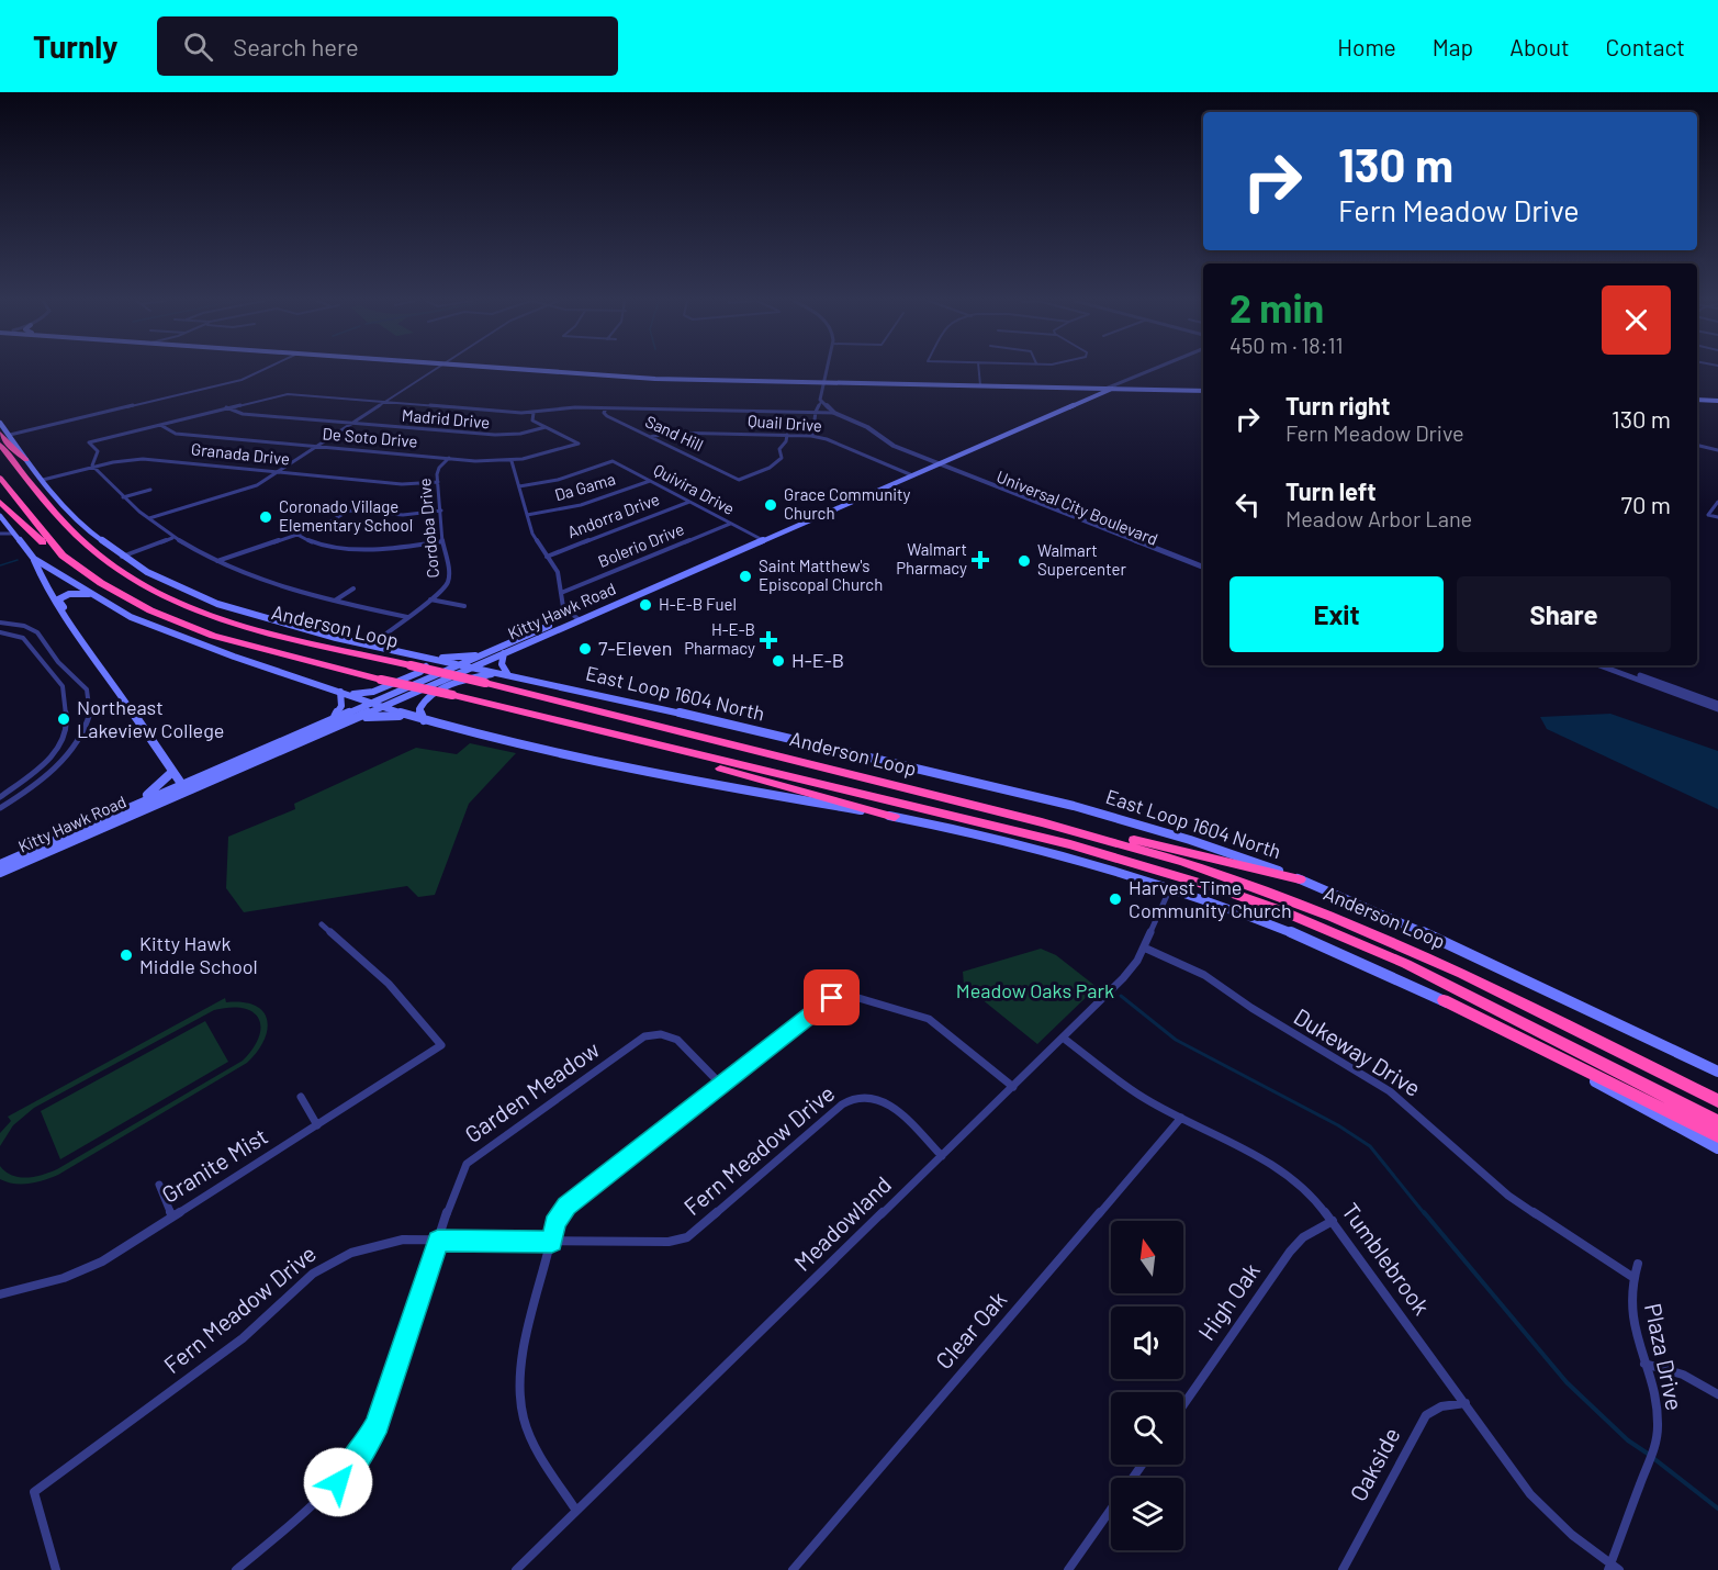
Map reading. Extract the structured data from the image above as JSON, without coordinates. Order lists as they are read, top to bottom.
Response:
{
  "streets": {
    "highway": ["Anderson Loop"],
    "main road": ["Kitty Hawk Road", "East Loop 1604 North"],
    "street": [
      "Madrid Drive",
      "Quail Drive",
      "Sand Hill",
      "De Soto Drive",
      "Granada Drive",
      "Da Gama",
      "Quivira Drive",
      "Universal City Boulevard",
      "Andorra Drive",
      "Cordoba Drive",
      "Bolerio Drive",
      "Dukeway Drive",
      "Garden Meadow",
      "Fern Meadow Drive",
      "Granite Mist",
      "Meadowland",
      "Tumblebrook",
      "High Oak",
      "Clear Oak",
      "Plaza Drive",
      "Oakside"
    ]
  },
  "crossings": [
    ["Madrid Drive", "De Soto Drive"],
    ["Quail Drive", "Sand Hill"],
    ["Quail Drive", "Kitty Hawk Road"],
    ["De Soto Drive", "Cordoba Drive"],
    ["Granada Drive", "Cordoba Drive"],
    ["Granada Drive", "East Loop 1604 North"],
    ["Da Gama", "Quivira Drive"],
    ["Quivira Drive", "Andorra Drive"],
    ["Quivira Drive", "Bolerio Drive"],
    ["Quivira Drive", "Kitty Hawk Road"],
    ["Universal City Boulevard", "Kitty Hawk Road"],
    ["Cordoba Drive", "East Loop 1604 North"],
    ["Kitty Hawk Road", "East Loop 1604 North"],
    ["Dukeway Drive", "Meadowland"],
    ["Dukeway Drive", "Plaza Drive"],
    ["Garden Meadow", "Fern Meadow Drive"],
    ["Fern Meadow Drive", "Meadowland"],
    ["Meadowland", "Tumblebrook"],
    ["Tumblebrook", "High Oak"],
    ["Tumblebrook", "Clear Oak"],
    ["Tumblebrook", "Plaza Drive"],
    ["Tumblebrook", "Oakside"]
  ],
  "parks": ["Meadow Oaks Park"],
  "places": {
    "other": [
      "Grace Community Church",
      "Coronado Village Elementary School",
      "Walmart Supercenter",
      "Saint Matthew's Episcopal Church",
      "H-E-B Fuel",
      "7-Eleven",
      "H-E-B",
      "Northeast Lakeview College",
      "Harvest Time Community Church",
      "Kitty Hawk Middle School"
    ],
    "health": ["Walmart Pharmacy", "H-E-B Pharmacy"]
  },
  "north": "top",
  "page": {
    "header": "Turnly",
    "search": "Search here",
    "nav": [
      "Home",
      "Map",
      "About",
      "Contact"
    ],
    "turn": ["130 m", "Fern Meadow Drive"],
    "heading": ["2 min", "450 m · 18:11"],
    "list": [
      {
        "name": "Turn right",
        "note": "Fern Meadow Drive",
        "value": "130 m"
      },
      {
        "name": "Turn left",
        "note": "Meadow Arbor Lane",
        "value": "70 m"
      }
    ],
    "buttons": ["Exit", "Share"]
  }
}
